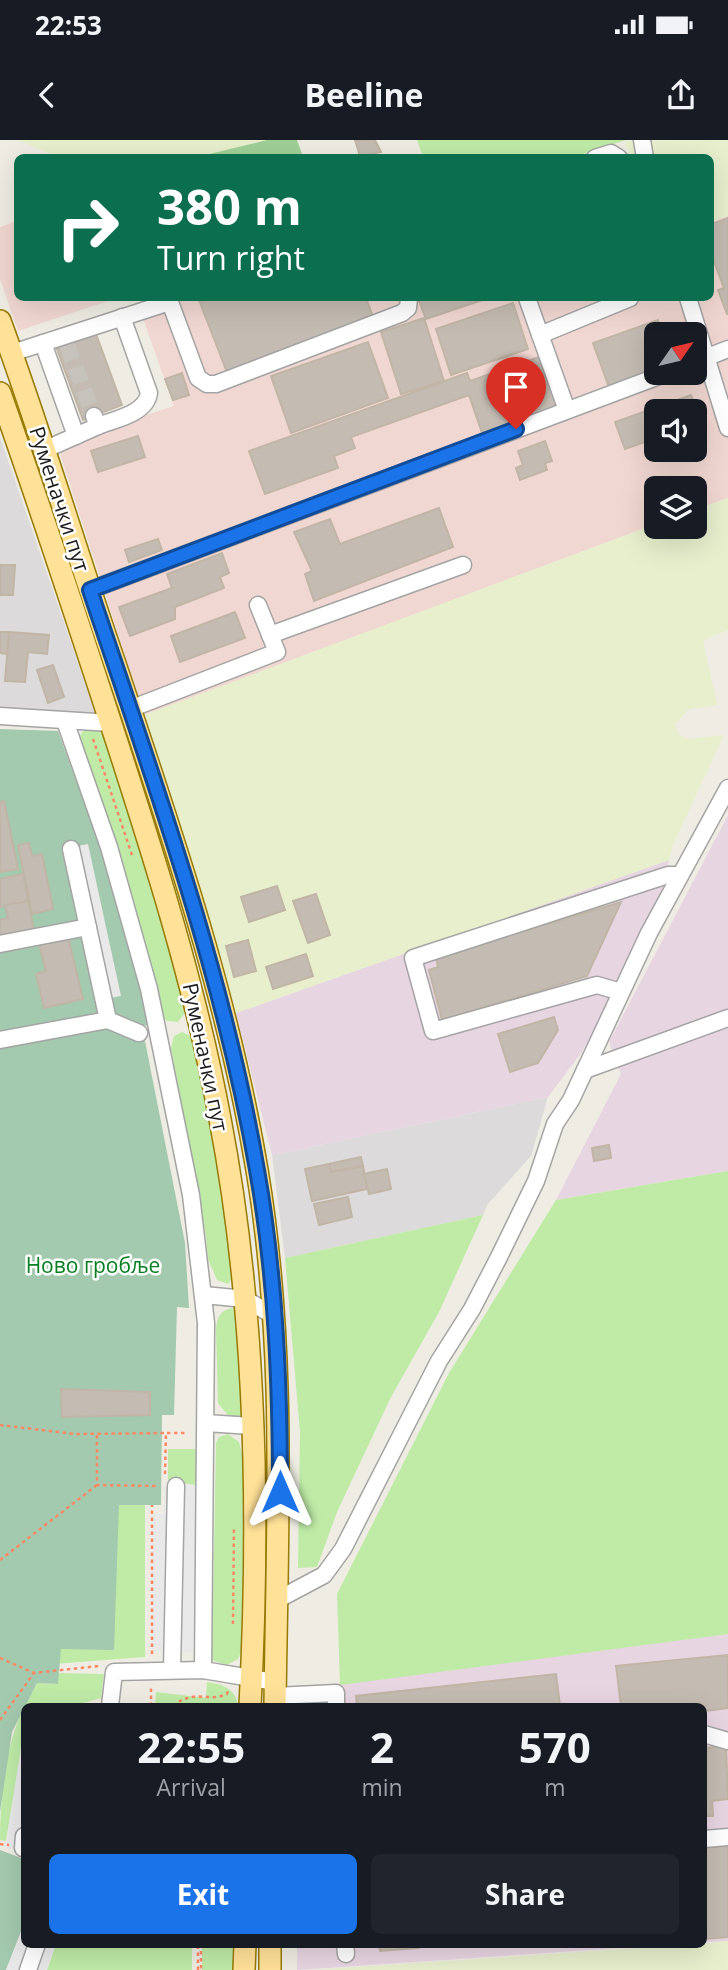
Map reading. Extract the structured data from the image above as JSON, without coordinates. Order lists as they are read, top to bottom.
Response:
{
  "streets": {
    "main road": ["Руменачки пут"]
  },
  "parks": ["Ново гробље"],
  "north": "top right",
  "page": {
    "status": "22:53",
    "header": "Beeline",
    "turn": ["380 m", "Turn right"],
    "eta": [
      "22:55",
      "Arrival",
      "2",
      "min",
      "570",
      "m"
    ],
    "buttons": ["Exit", "Share"]
  }
}
